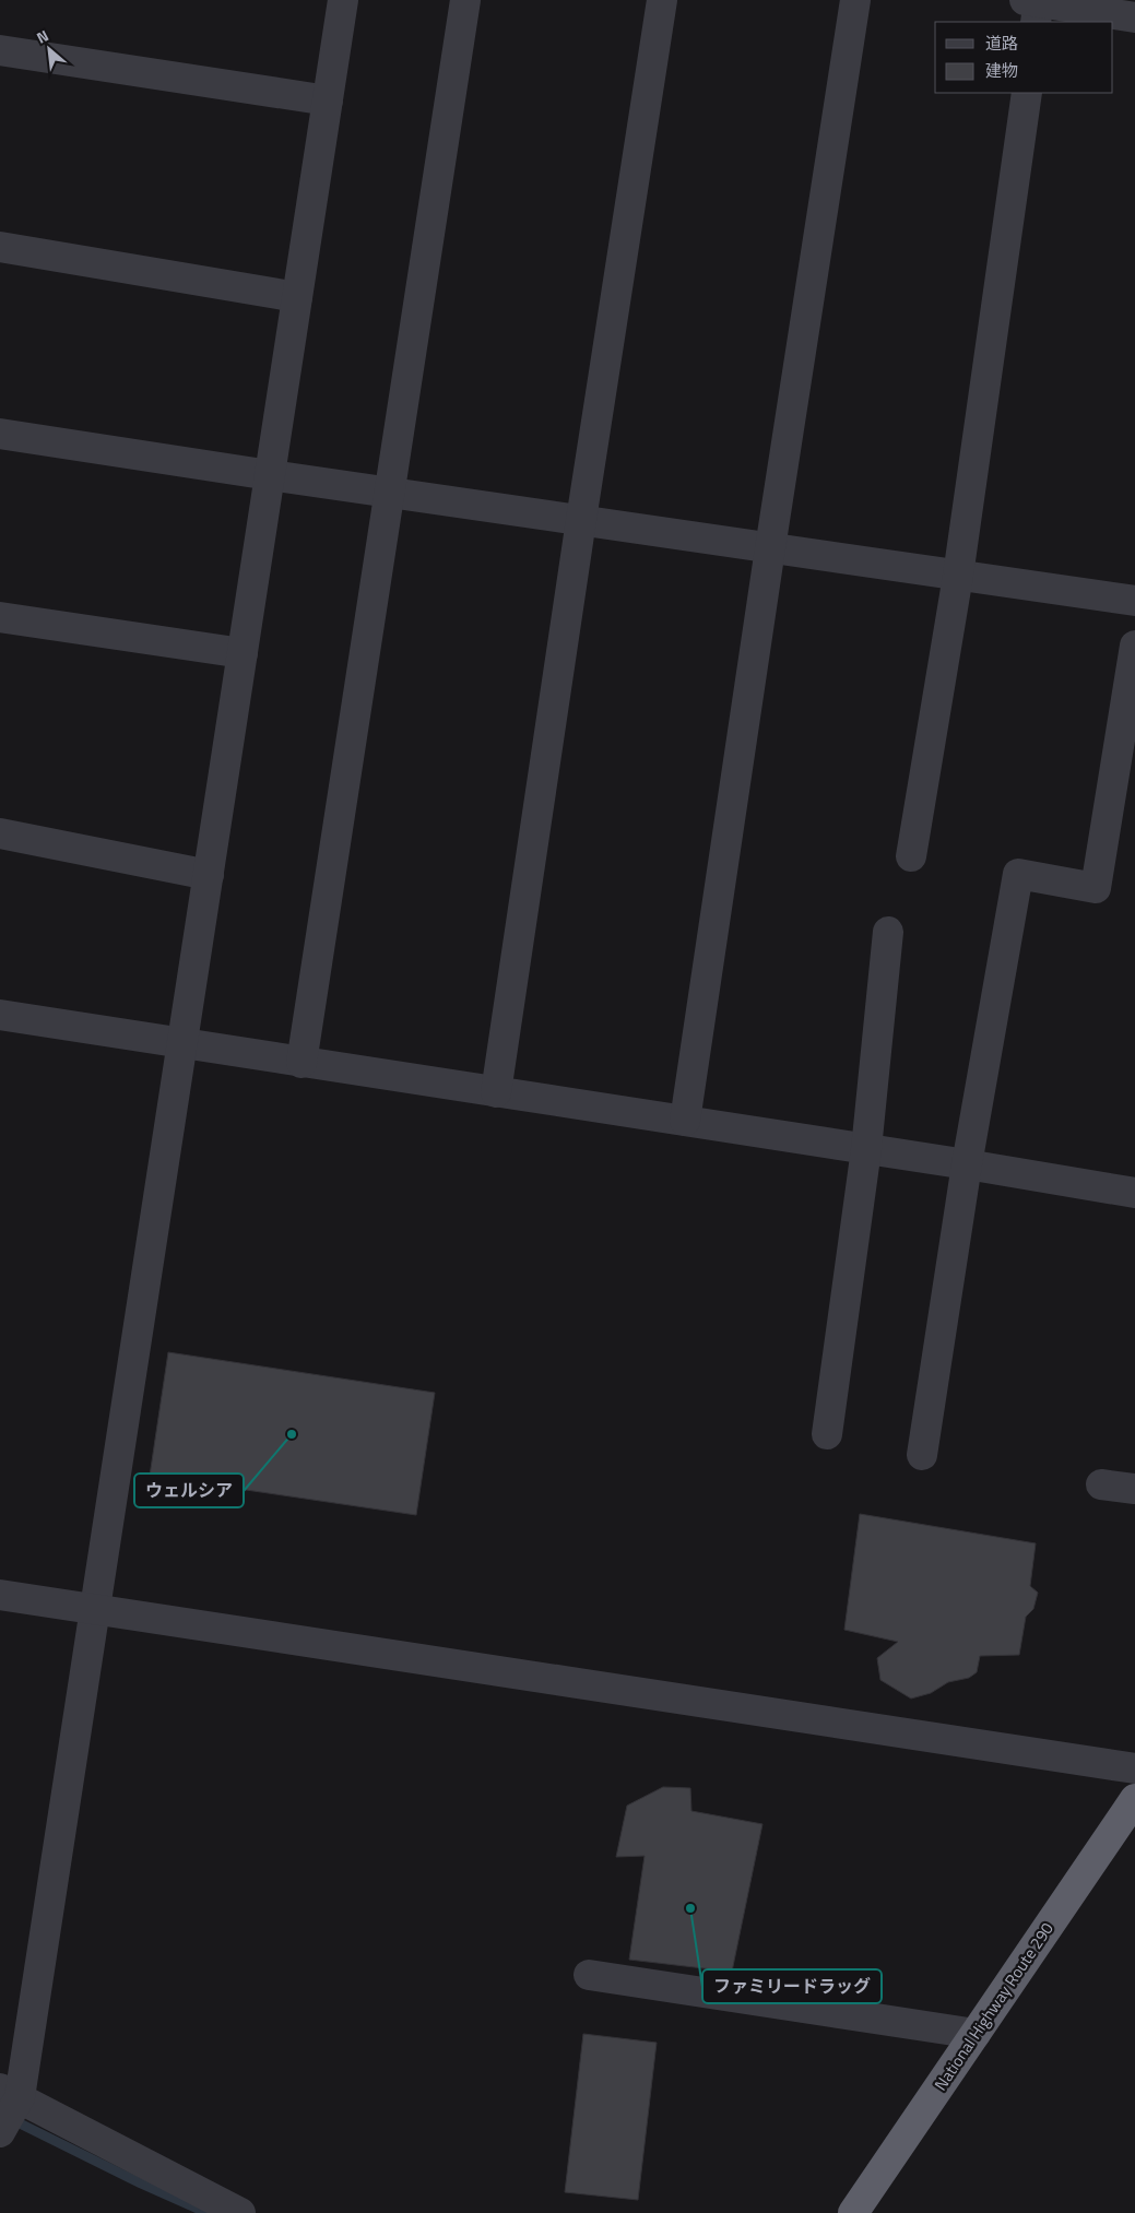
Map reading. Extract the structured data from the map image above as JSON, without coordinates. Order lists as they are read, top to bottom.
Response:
{
  "streets": {
    "highway": ["National Highway Route 290"]
  },
  "places": ["ウェルシア", "ファミリードラッグ"],
  "legend": ["道路", "建物"],
  "north": "top left"
}
